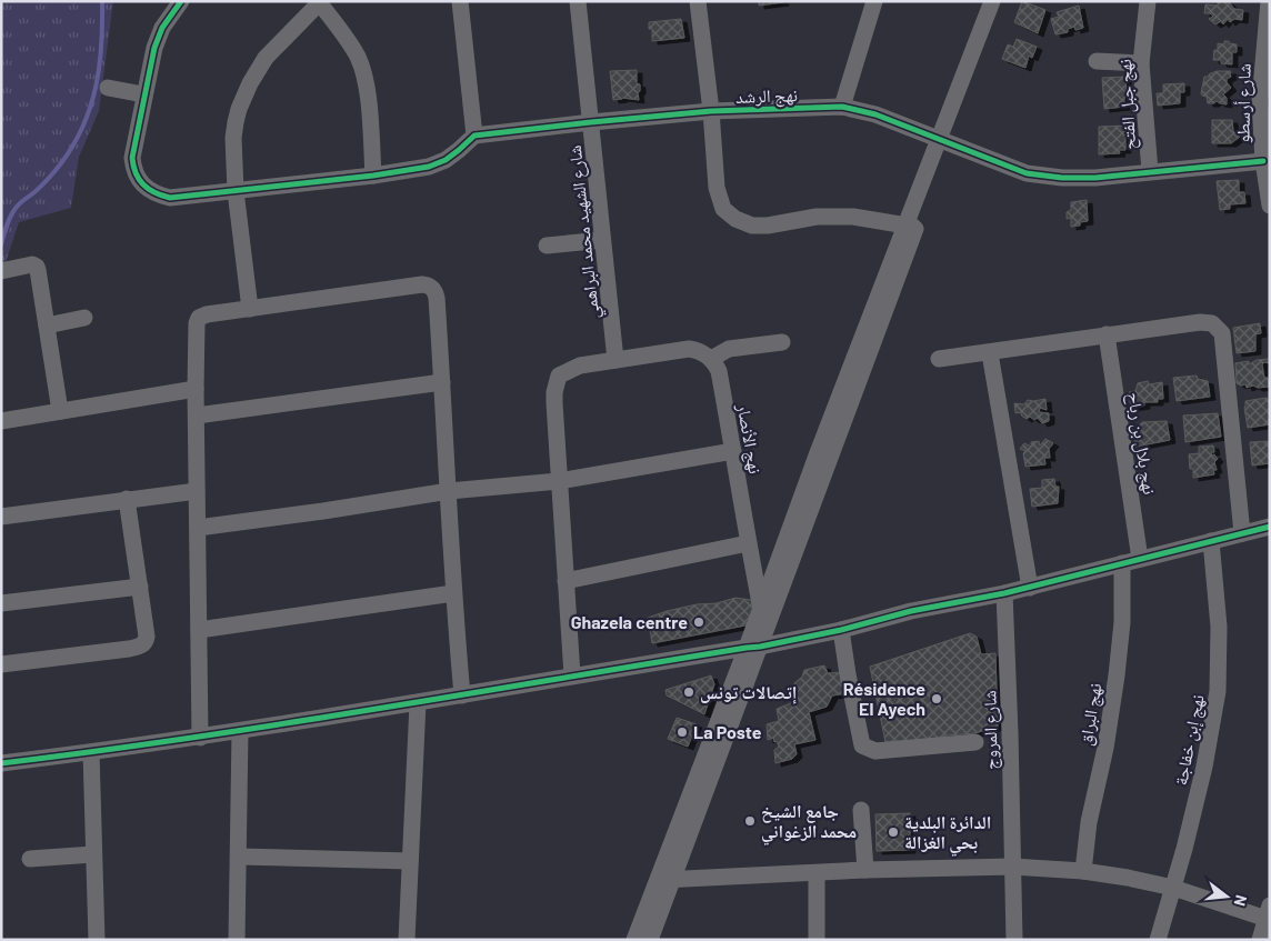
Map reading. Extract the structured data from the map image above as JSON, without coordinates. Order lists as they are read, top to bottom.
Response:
{
  "streets": {
    "street": [
      "نهج الرشد",
      "شارع أرسطو",
      "نهج جبل الفتح",
      "شارع الشهيد محمد البراهمي",
      "نهج الأنصار",
      "نهج بلال بن رباح",
      "نهج البراق",
      "شارع المروج",
      "نهج إبن خفاجة"
    ]
  },
  "crossings": [
    ["نهج الرشد", "شارع أرسطو"],
    ["نهج الرشد", "نهج جبل الفتح"],
    ["نهج الرشد", "شارع الشهيد محمد البراهمي"]
  ],
  "places": [
    "Ghazela centre",
    "إتصالات تونس",
    "Résidence El Ayech",
    "La Poste",
    "جامع الشيخ محمد الزغواني",
    "الدائرة البلدية بحي الغزالة"
  ],
  "north": "right"
}
